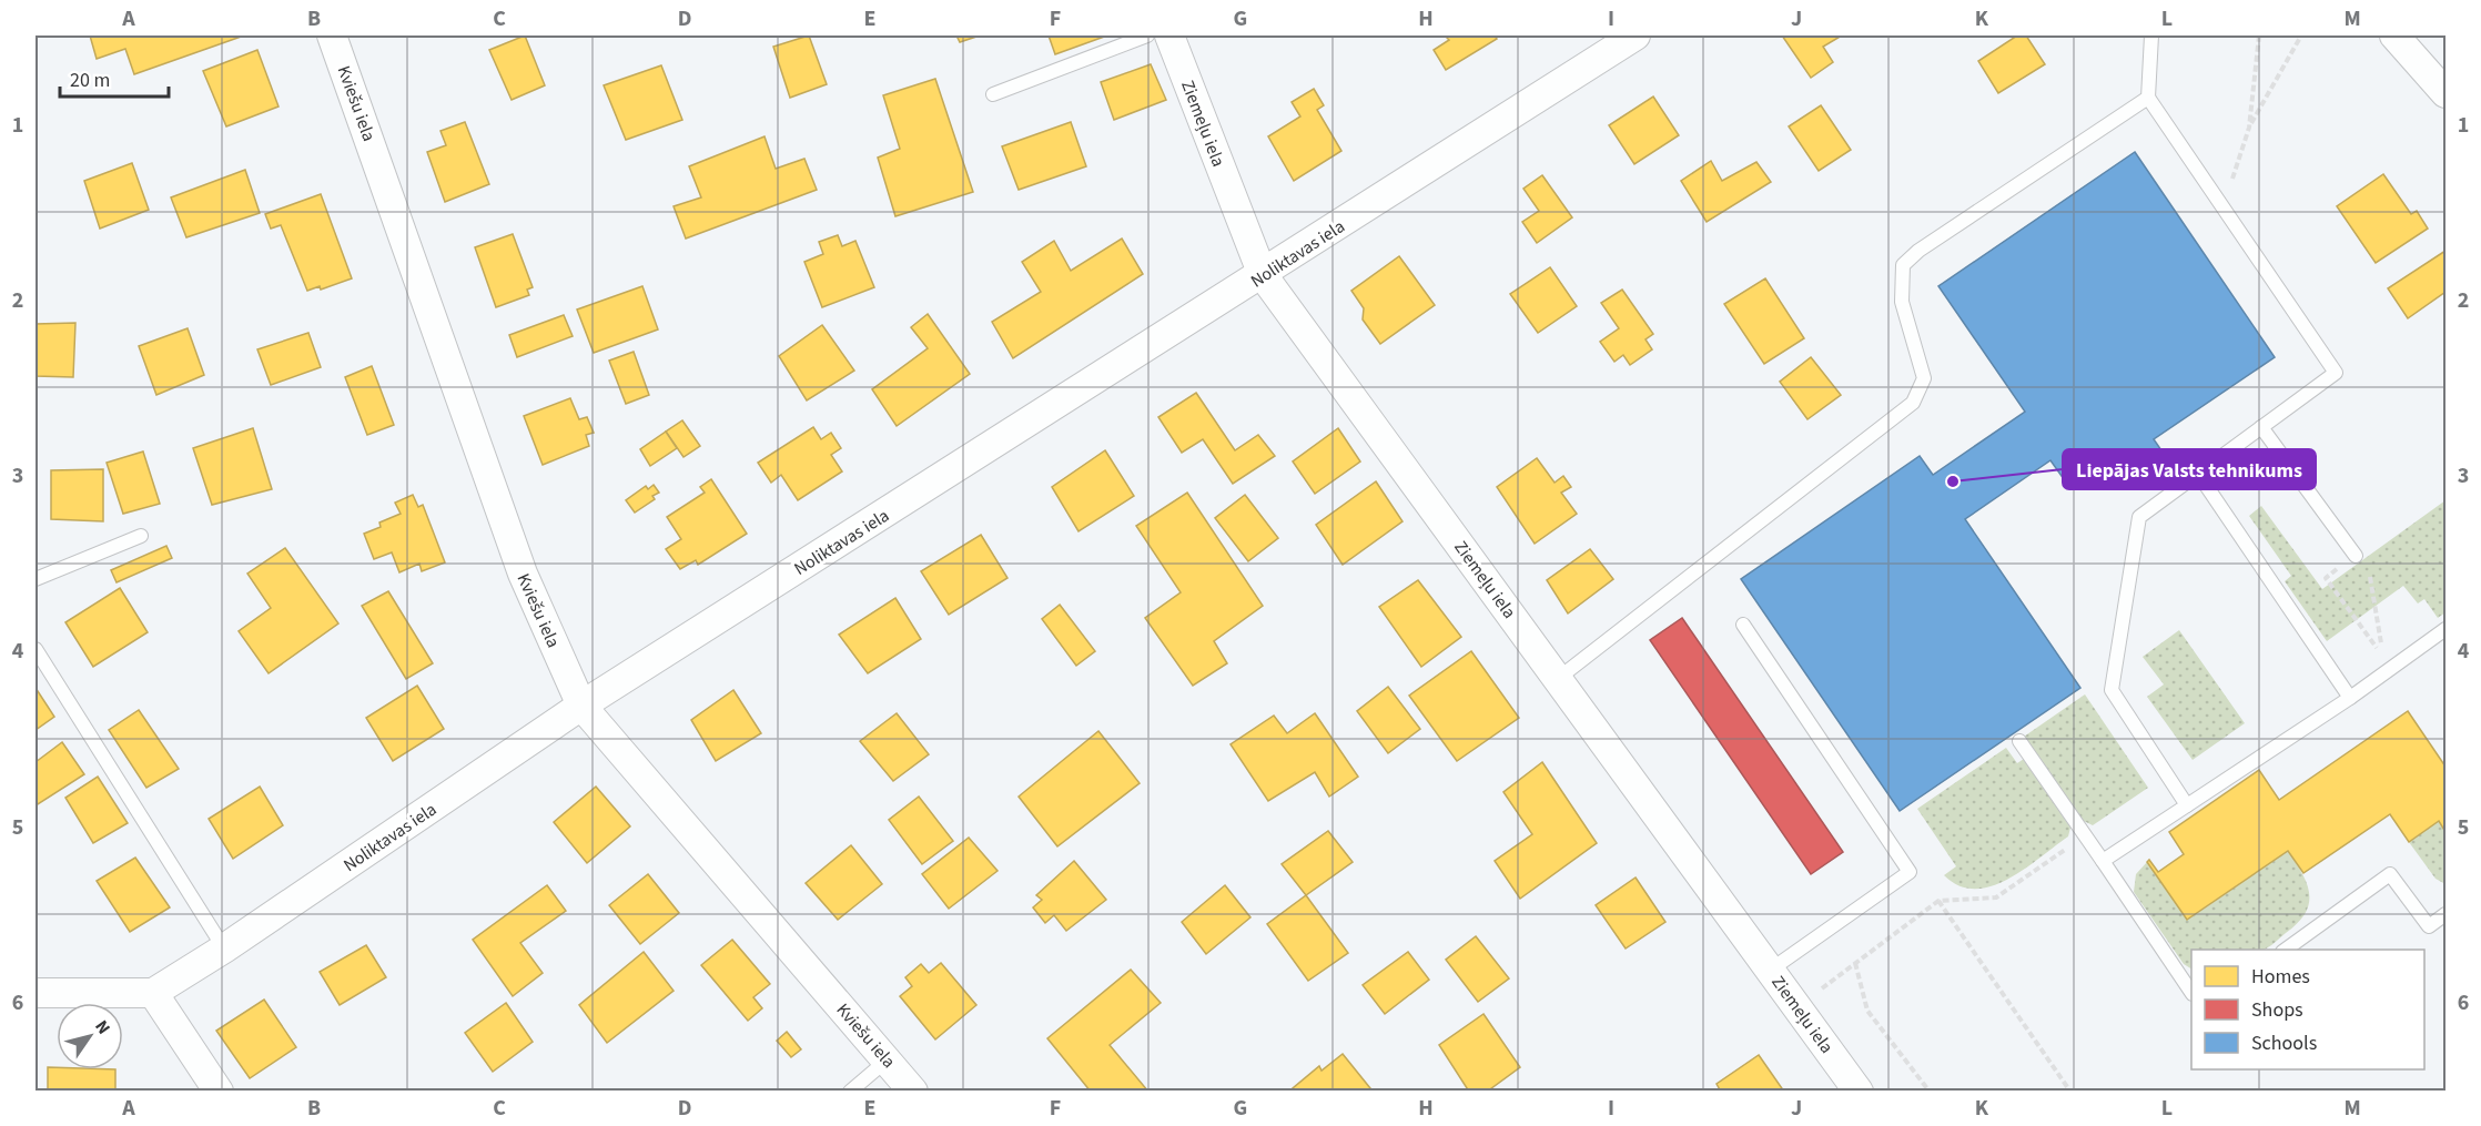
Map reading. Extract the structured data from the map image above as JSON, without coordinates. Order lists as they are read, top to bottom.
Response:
{
  "streets": {
    "street": ["Kviešu iela", "Ziemeļu iela", "Noliktavas iela"]
  },
  "crossings": [
    ["Kviešu iela", "Noliktavas iela"],
    ["Ziemeļu iela", "Noliktavas iela"]
  ],
  "places": ["Liepājas Valsts tehnikums"],
  "legend": ["Homes", "Shops", "Schools"],
  "scale_bar": "20 m",
  "north": "top right",
  "grid": {
    "columns": [
      "A",
      "B",
      "C",
      "D",
      "E",
      "F",
      "G",
      "H",
      "I",
      "J",
      "K",
      "L",
      "M"
    ],
    "rows": [
      "1",
      "2",
      "3",
      "4",
      "5",
      "6"
    ]
  }
}
